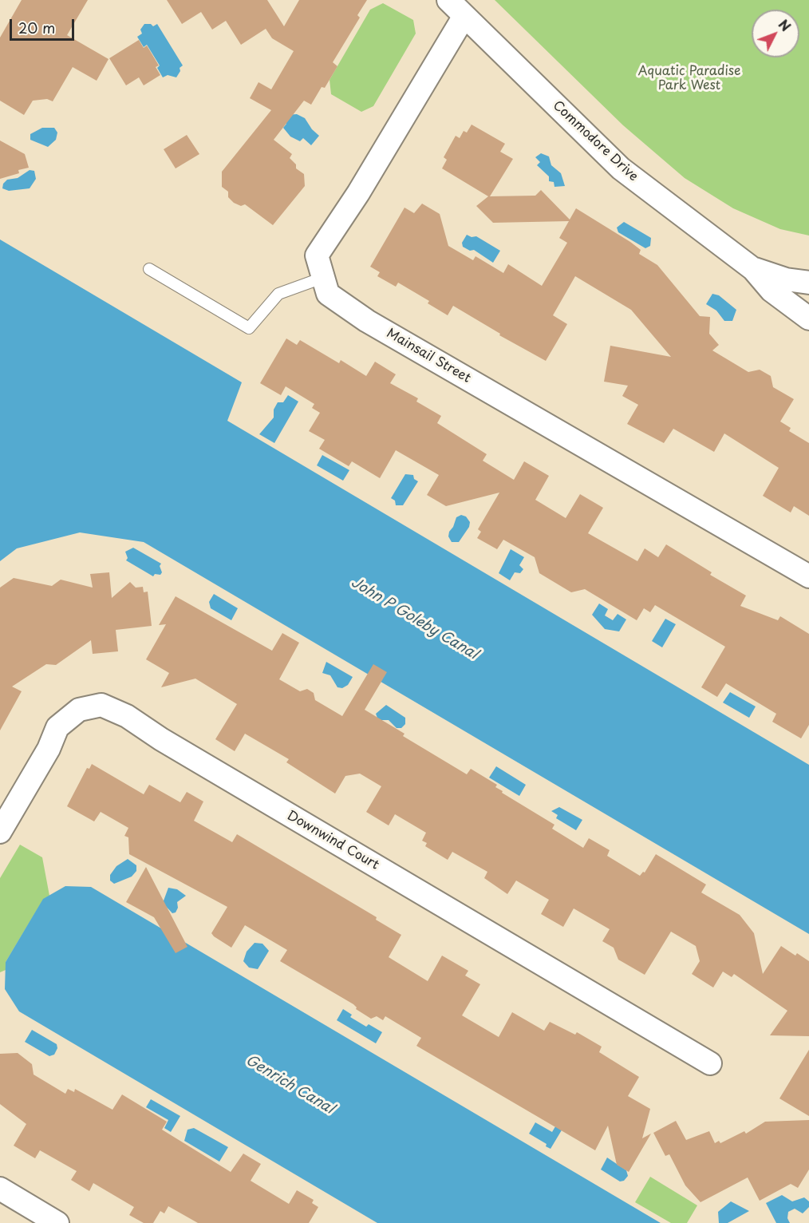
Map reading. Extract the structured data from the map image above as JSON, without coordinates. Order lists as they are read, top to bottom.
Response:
{
  "streets": {
    "street": ["Commodore Drive", "Mainsail Street", "Downwind Court"]
  },
  "crossings": [
    ["Commodore Drive", "Mainsail Street"]
  ],
  "water": ["John P Goleby Canal", "Genrich Canal"],
  "parks": ["Aquatic Paradise Park West"],
  "scale_bar": "20 m",
  "north": "top right"
}
